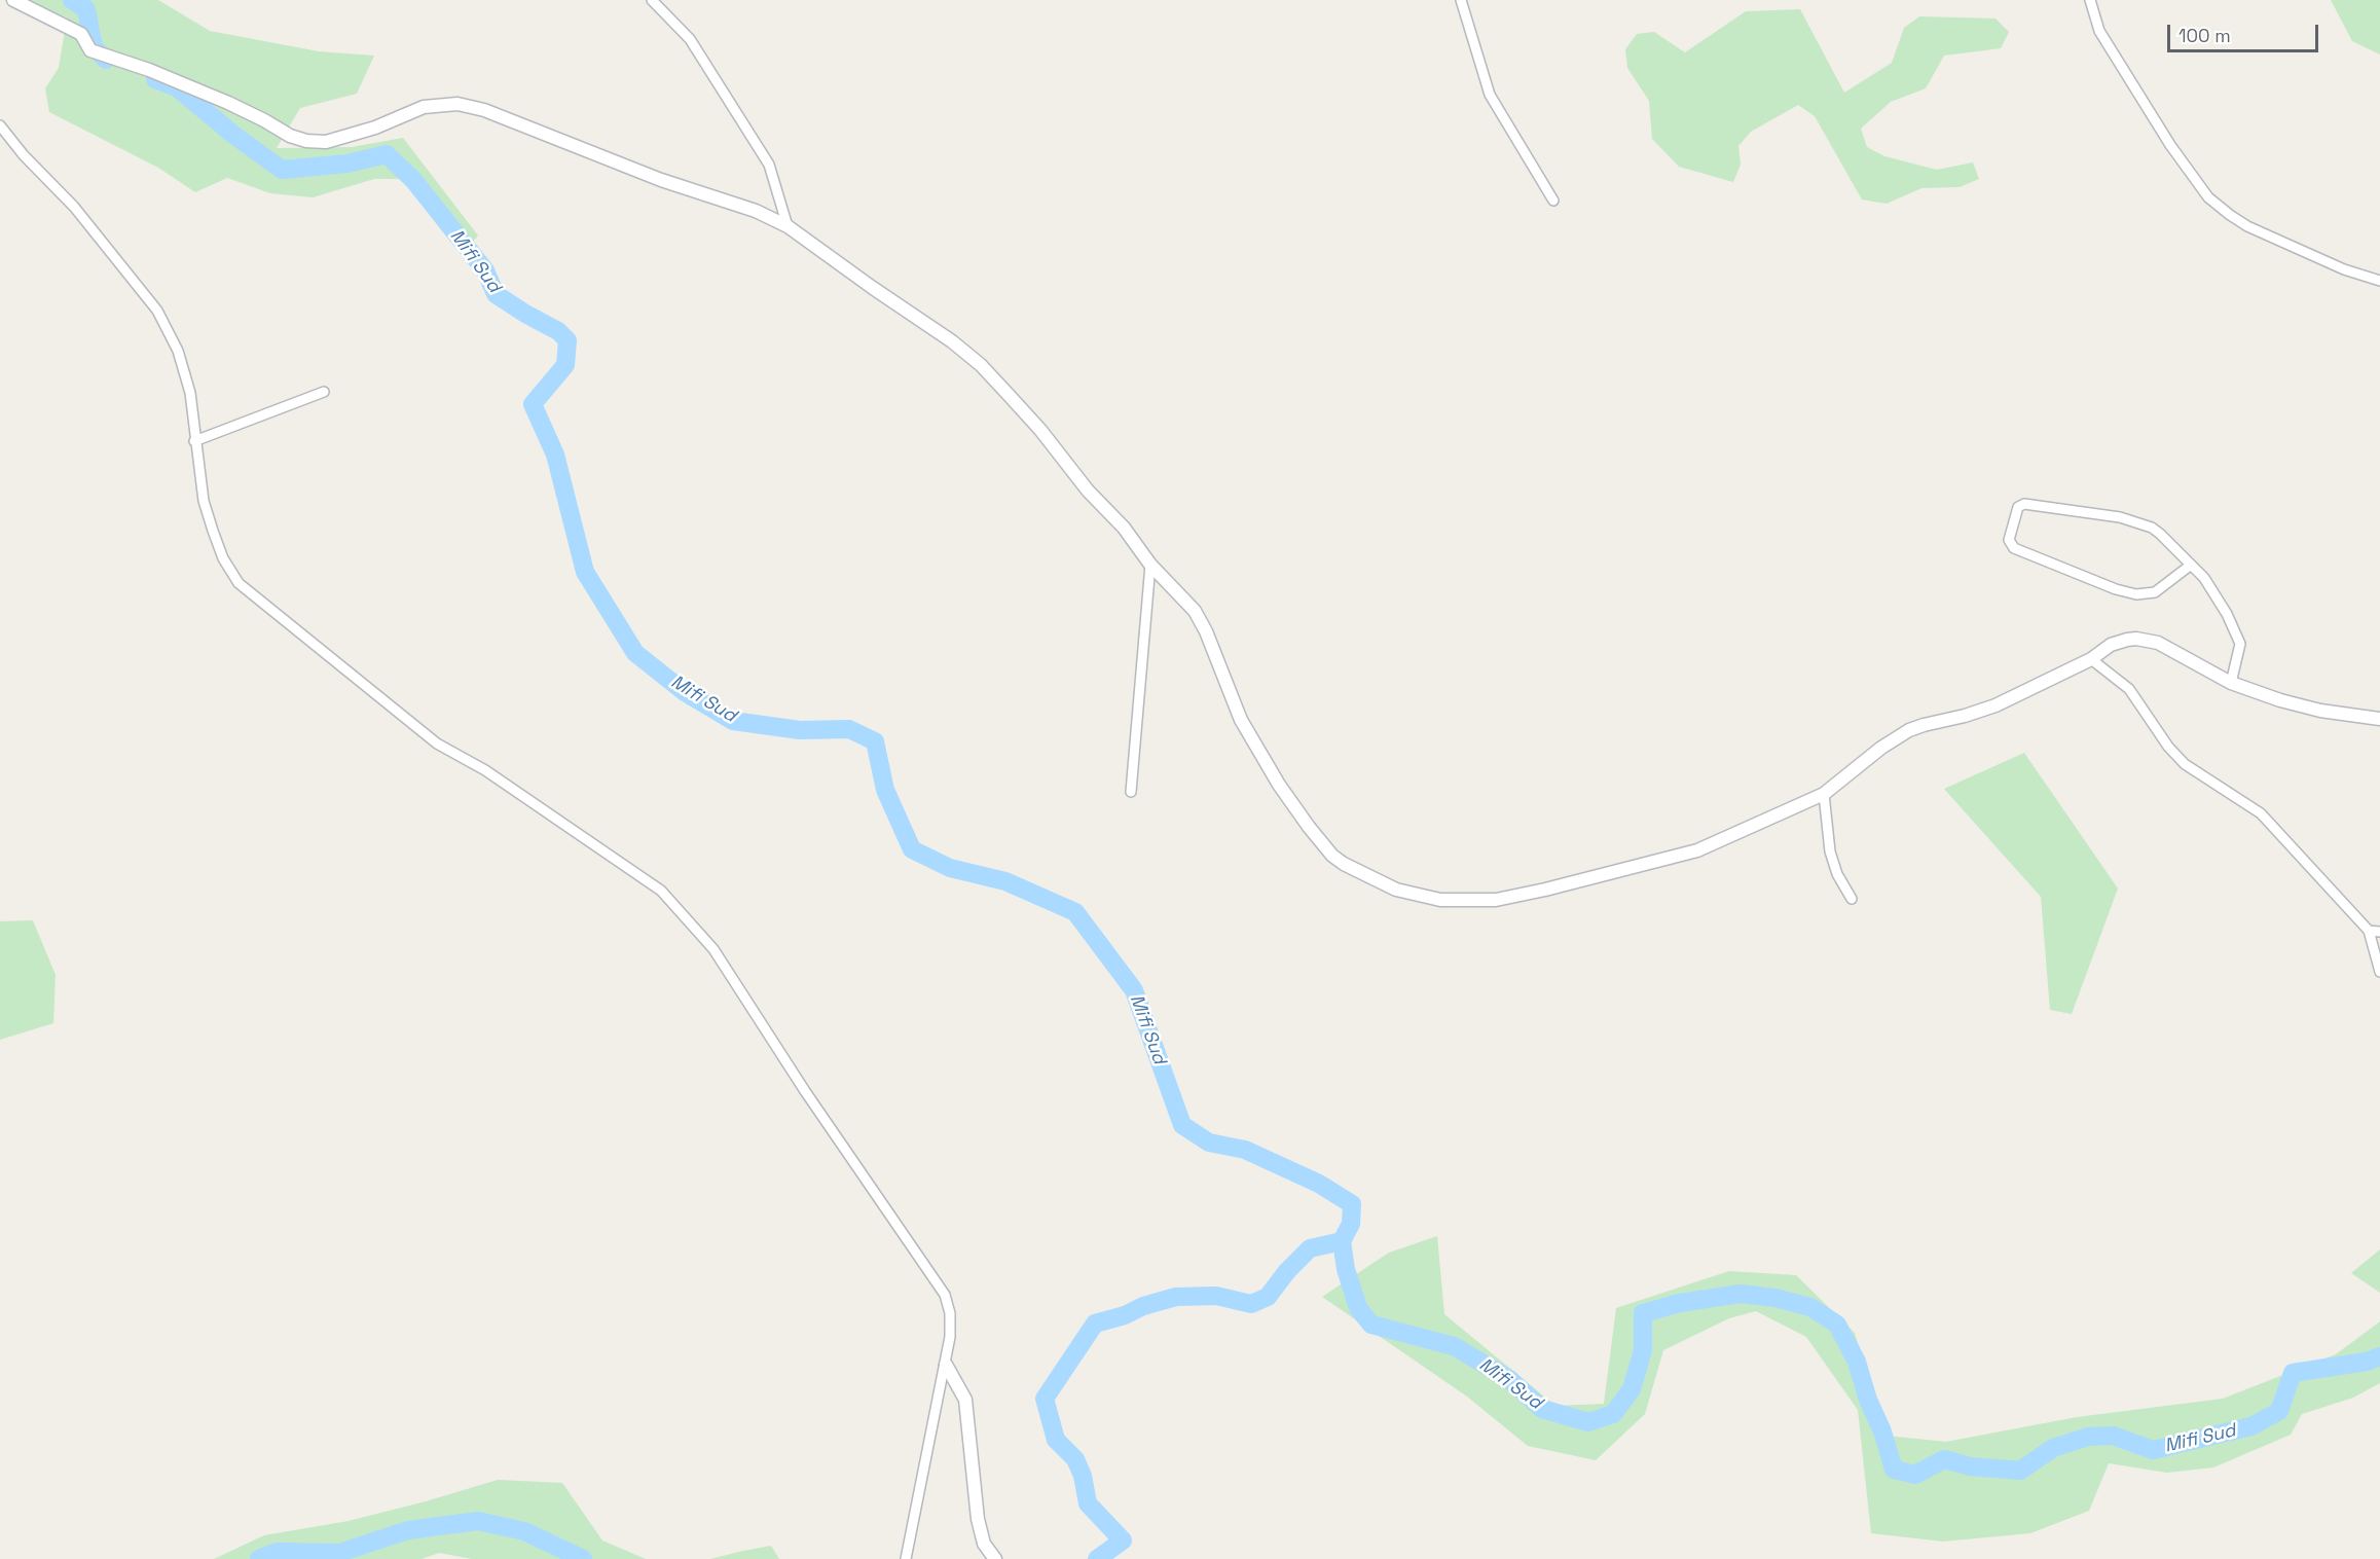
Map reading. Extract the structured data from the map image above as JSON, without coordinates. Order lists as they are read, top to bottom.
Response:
{
  "water": ["Mifi Sud"],
  "scale_bar": "100 m"
}
